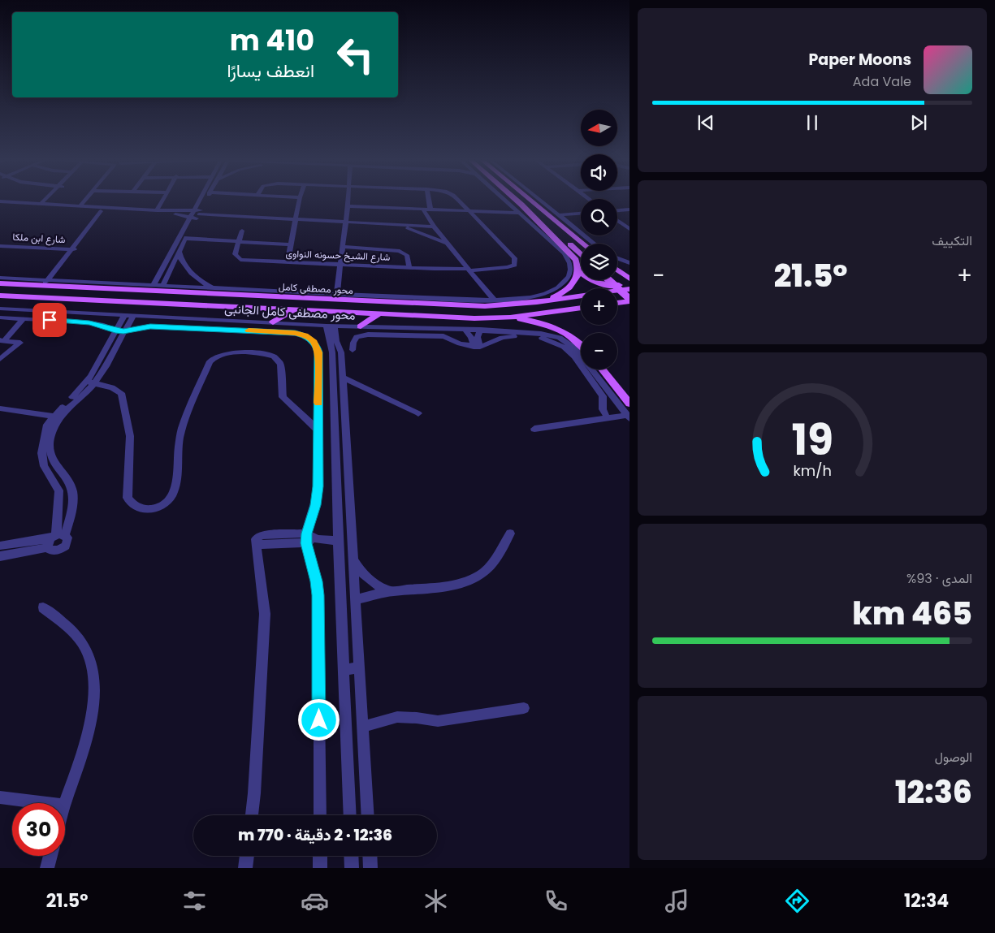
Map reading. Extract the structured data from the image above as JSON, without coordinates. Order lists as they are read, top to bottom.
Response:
{
  "streets": {
    "main road": ["محور مصطفى كامل"],
    "street": ["شارع ابن ملكا", "شارع الشيخ حسونه النواوى", "محور مصطفى كامل الجانبى"]
  },
  "crossings": [
    ["محور مصطفى كامل", "محور مصطفى كامل الجانبى"]
  ],
  "north": "left",
  "page": {
    "turn": ["410 m", "انعطف يسارًا"],
    "song": ["Paper Moons", "Ada Vale"],
    "map_buttons": ["+", "−"],
    "tile": [
      "التكييف",
      ["المدى · 93%", "465 km"],
      ["الوصول", "12:36"]
    ],
    "heat": ["−", "21.5°", "+"],
    "limit": "30",
    "trip": "12:36 · 2 دقيقة · 770 m",
    "tabs": ["12:34", "21.5°"],
    "gauge": ["19", "km/h"]
  }
}
